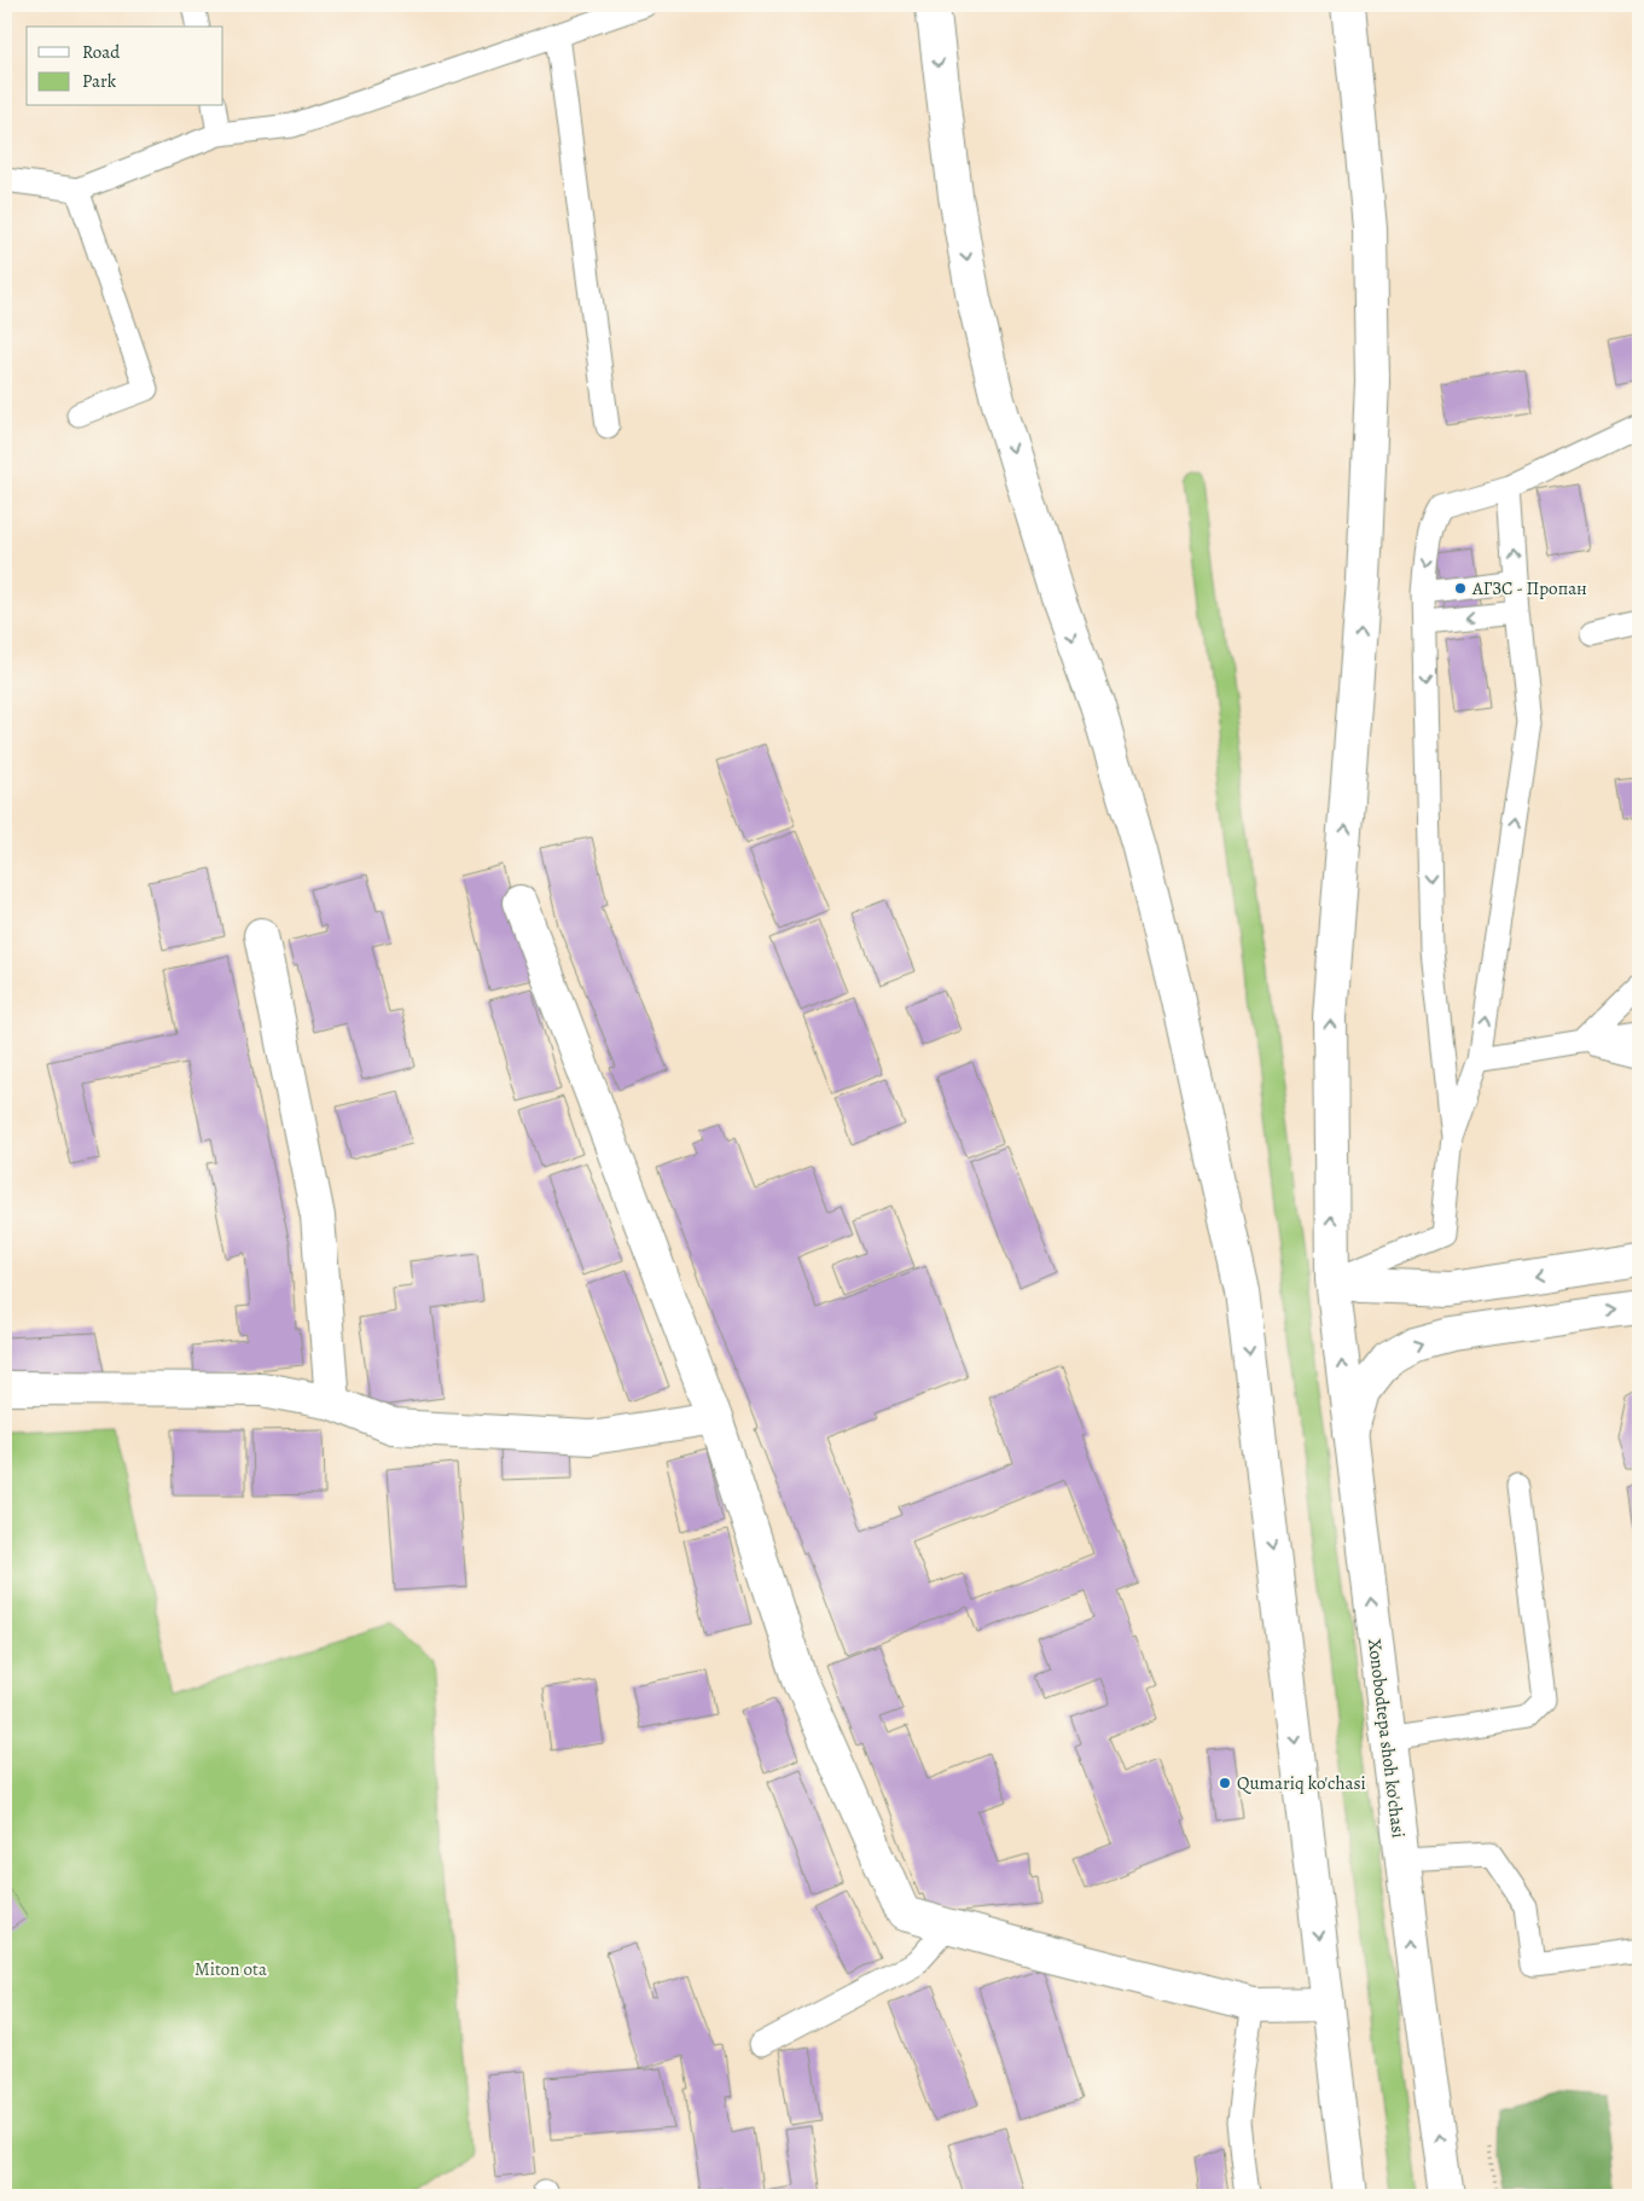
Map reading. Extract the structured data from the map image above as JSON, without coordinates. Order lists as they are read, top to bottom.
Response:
{
  "streets": {
    "main road": ["Xonobodtepa shoh ko'chasi"]
  },
  "parks": ["Miton ota"],
  "places": ["АГЗС - Пропан", "Qumariq ko'chasi"],
  "legend": ["Road", "Park"]
}
